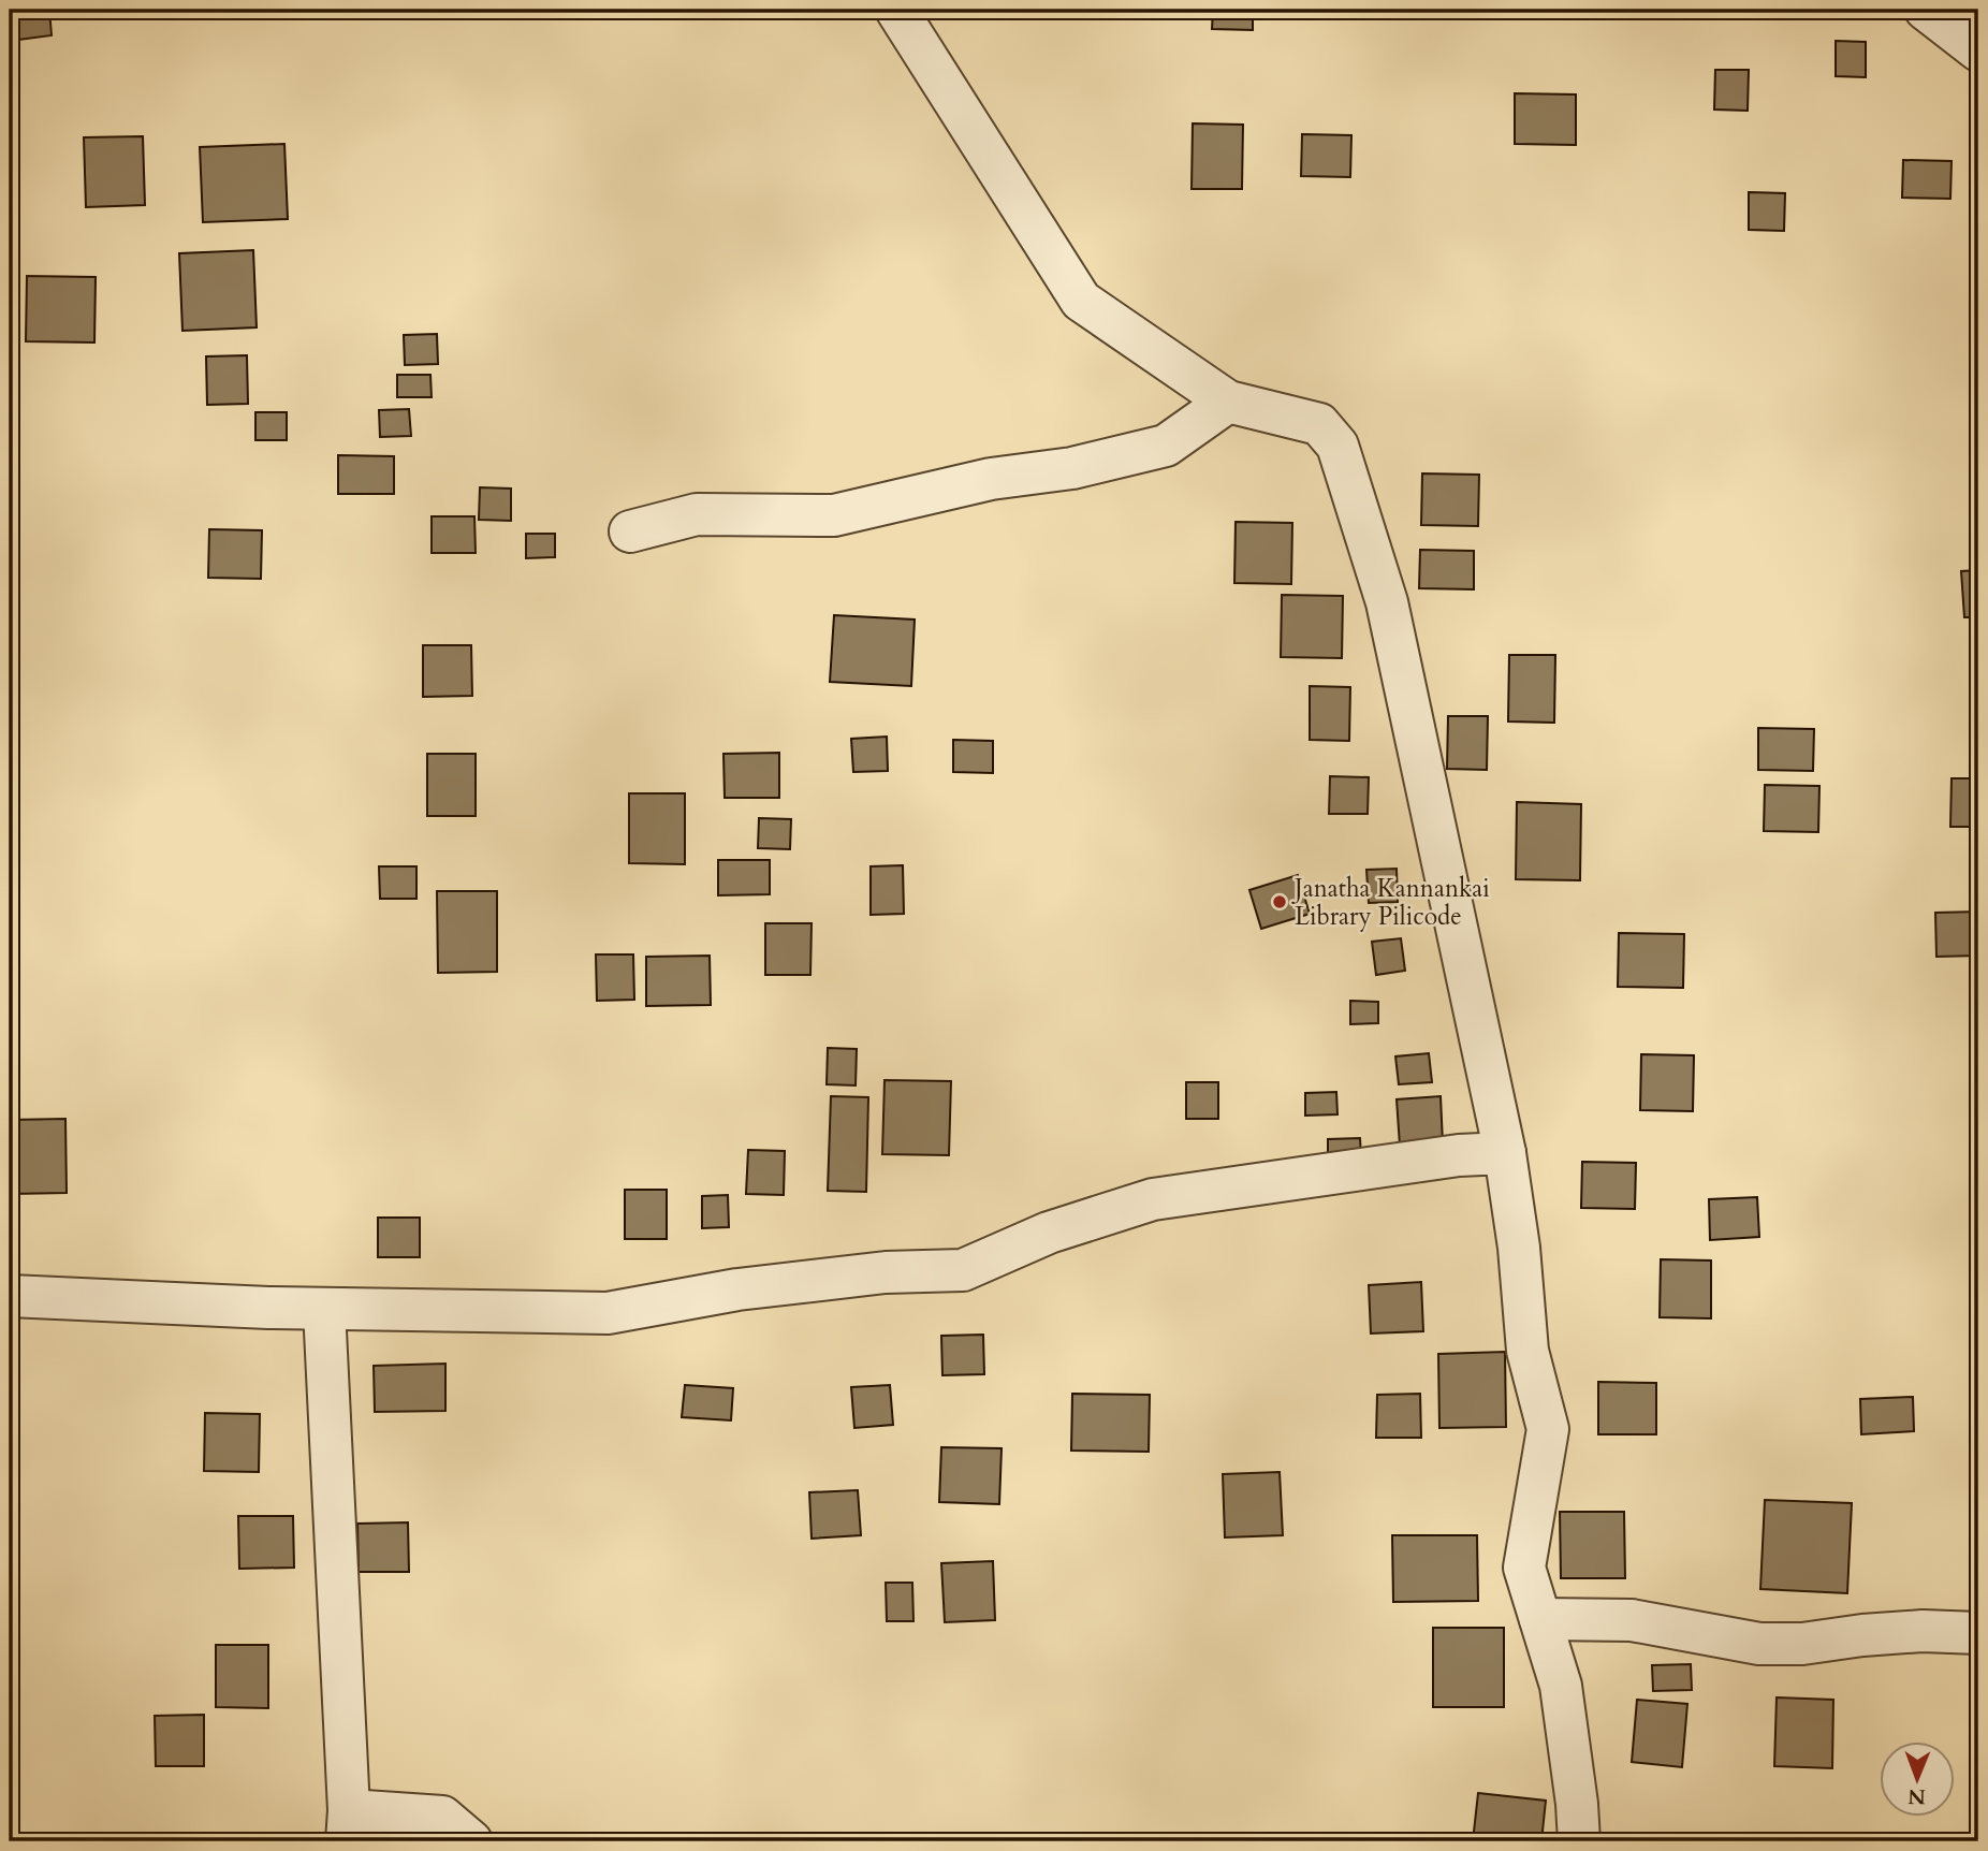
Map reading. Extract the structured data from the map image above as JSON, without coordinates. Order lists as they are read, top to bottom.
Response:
{
  "places": ["Janatha Kannankai Library Pilicode"],
  "north": "bottom"
}
